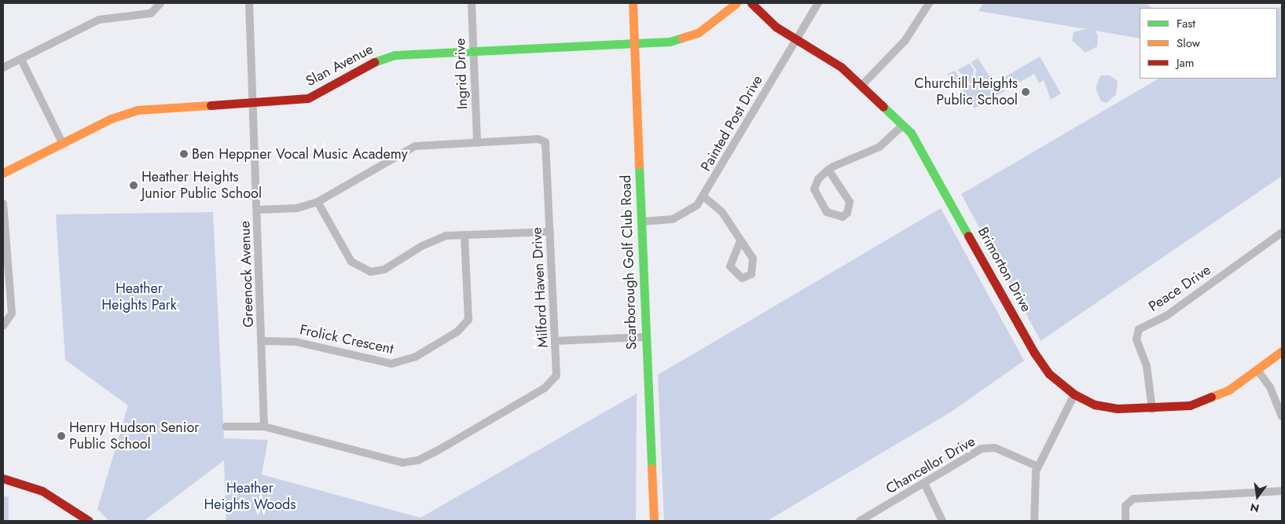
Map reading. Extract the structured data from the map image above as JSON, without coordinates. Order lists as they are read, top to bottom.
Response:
{
  "streets": {
    "street": [
      "Slan Avenue",
      "Ingrid Drive",
      "Painted Post Drive",
      "Scarborough Golf Club Road",
      "Brimorton Drive",
      "Greenock Avenue",
      "Milford Haven Drive",
      "Peace Drive",
      "Frolick Crescent",
      "Chancellor Drive"
    ]
  },
  "crossings": [
    ["Slan Avenue", "Ingrid Drive"],
    ["Slan Avenue", "Scarborough Golf Club Road"],
    ["Slan Avenue", "Greenock Avenue"],
    ["Ingrid Drive", "Milford Haven Drive"],
    ["Painted Post Drive", "Scarborough Golf Club Road"],
    ["Painted Post Drive", "Brimorton Drive"],
    ["Brimorton Drive", "Peace Drive"],
    ["Greenock Avenue", "Milford Haven Drive"],
    ["Greenock Avenue", "Frolick Crescent"]
  ],
  "parks": ["Heather Heights Park", "Heather Heights Woods"],
  "places": [
    "Churchill Heights Public School",
    "Ben Heppner Vocal Music Academy",
    "Heather Heights Junior Public School",
    "Henry Hudson Senior Public School"
  ],
  "legend": ["Fast", "Slow", "Jam"],
  "north": "bottom"
}
